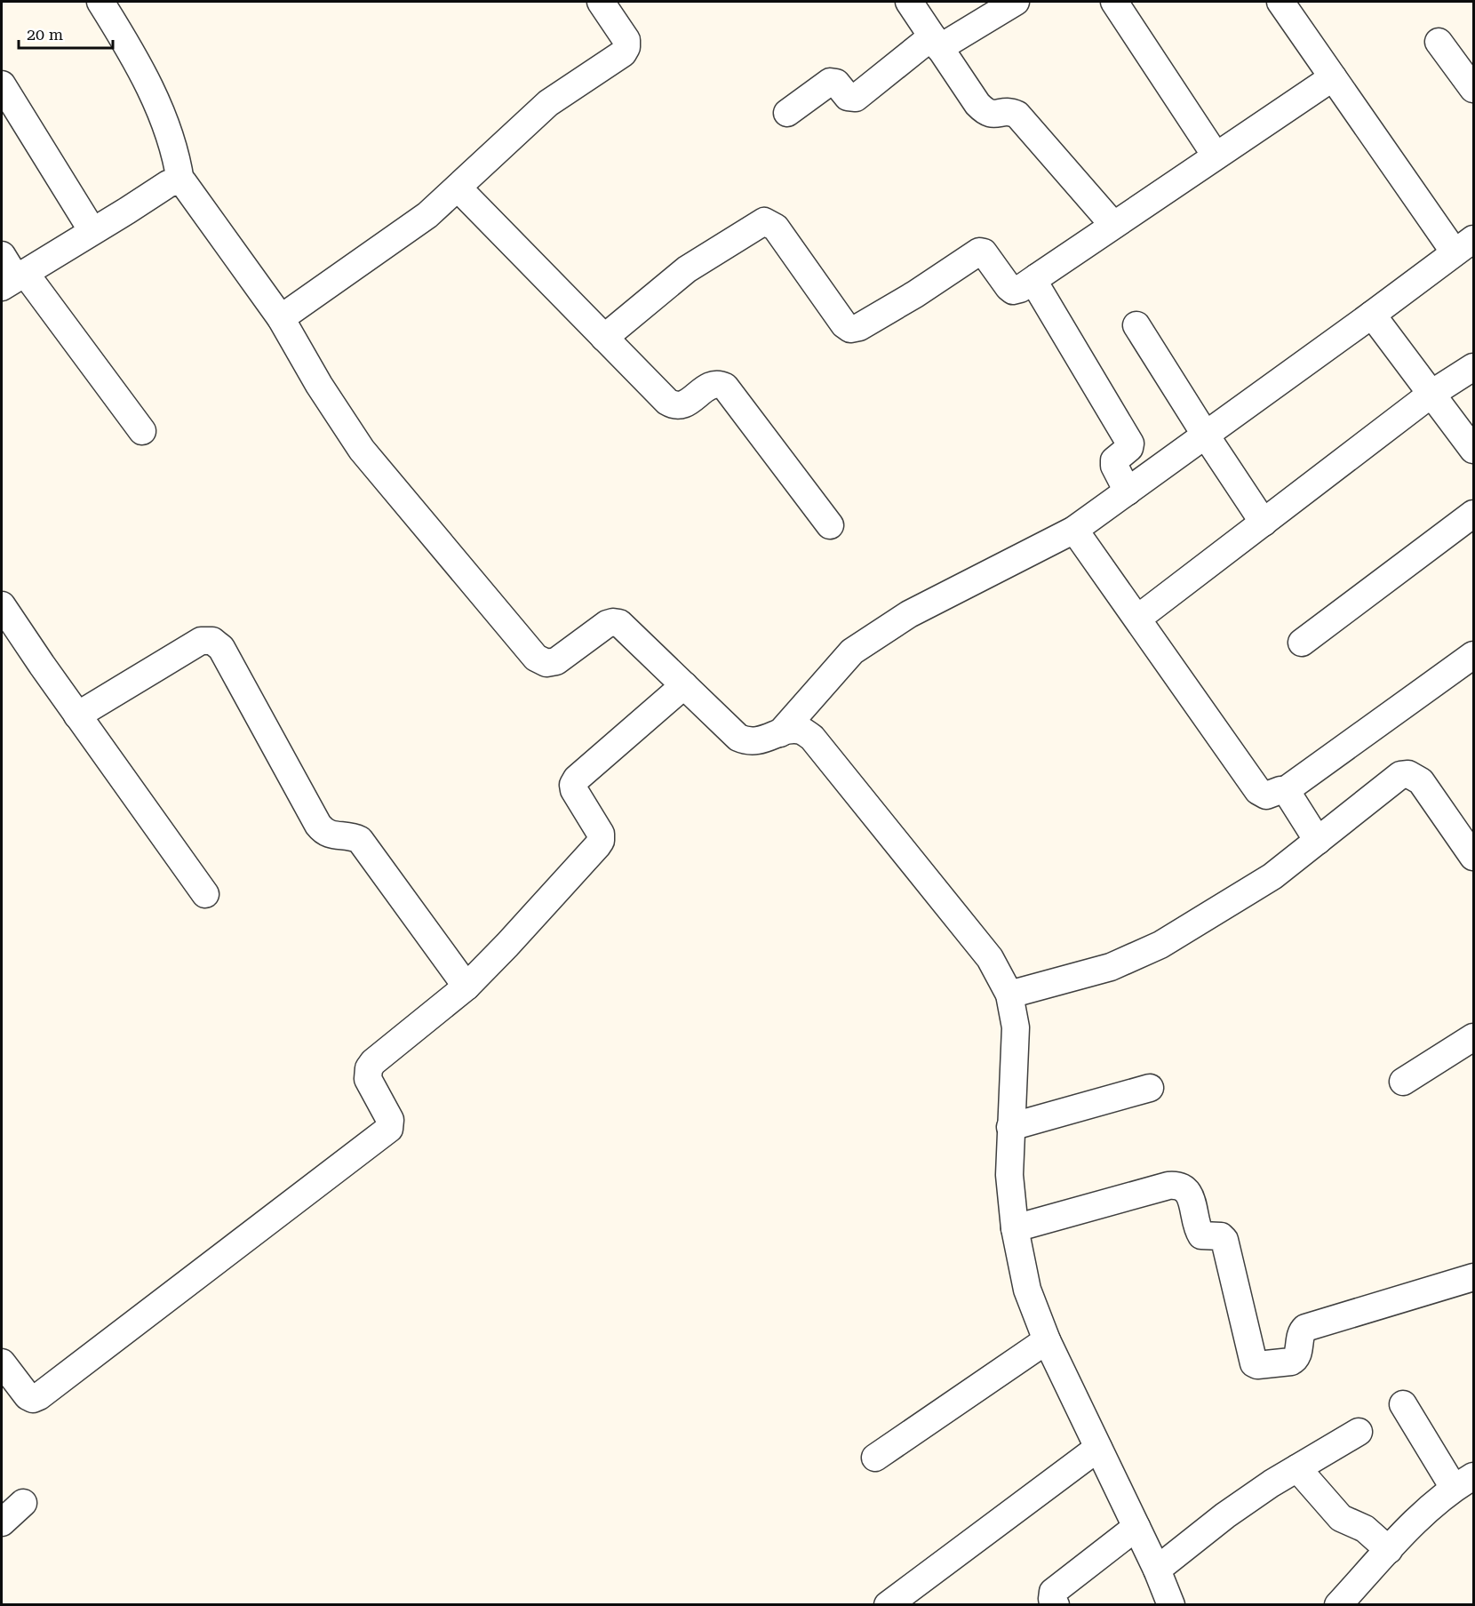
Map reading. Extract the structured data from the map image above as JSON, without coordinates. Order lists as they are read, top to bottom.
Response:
{
  "scale_bar": "20 m"
}
